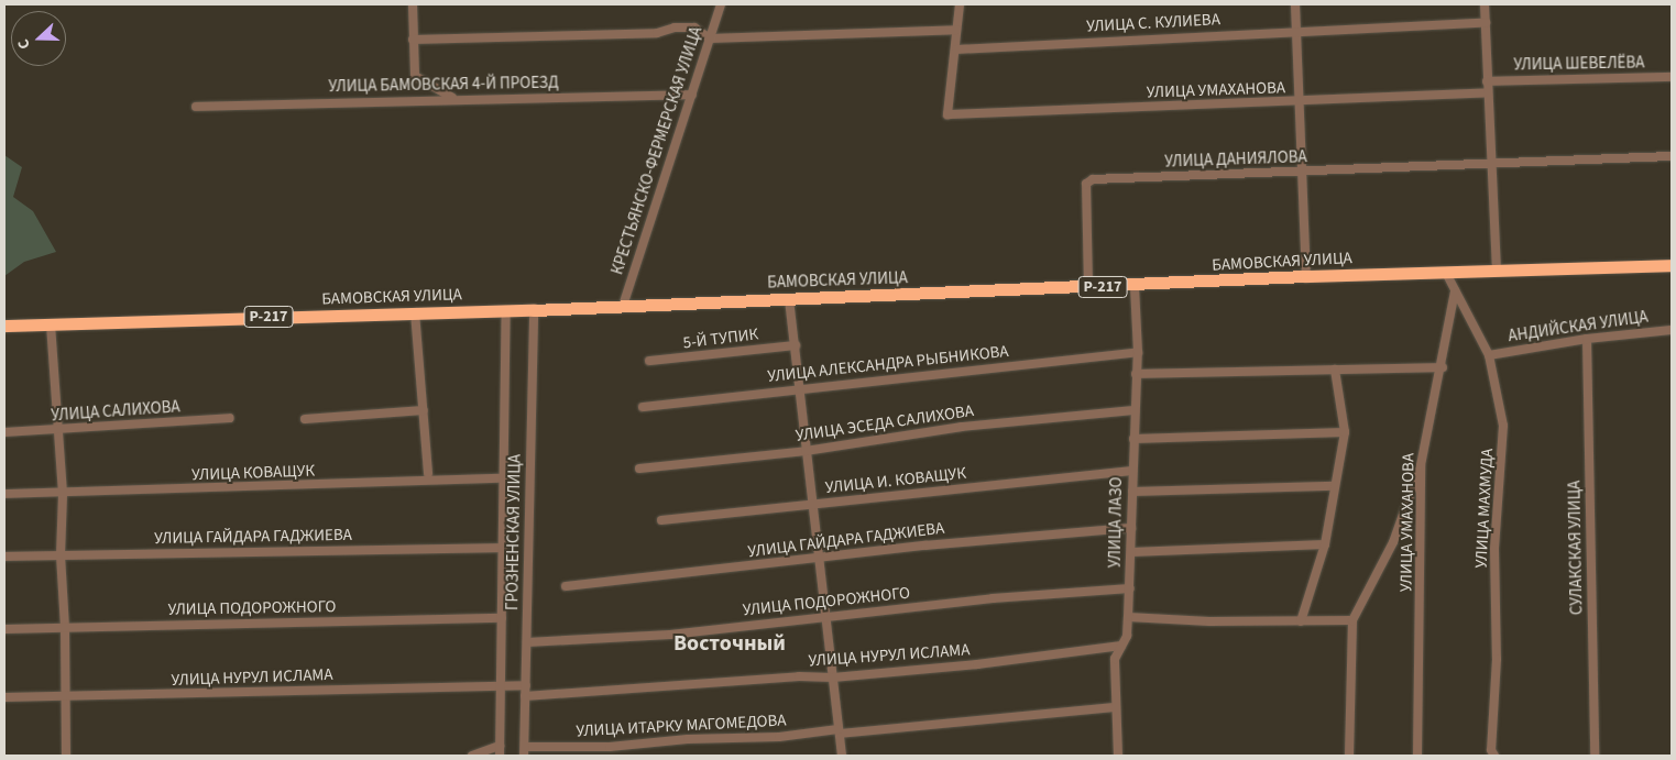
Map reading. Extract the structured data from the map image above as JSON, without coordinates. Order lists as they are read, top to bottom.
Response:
{
  "streets": {
    "highway": ["БАМОВСКАЯ УЛИЦА", "Р-217"],
    "street": [
      "УЛИЦА С. КУЛИЕВА",
      "УЛИЦА ШЕВЕЛЁВА",
      "УЛИЦА БАМОВСКАЯ 4-Й ПРОЕЗД",
      "УЛИЦА УМАХАНОВА",
      "КРЕСТЬЯНСКО-ФЕРМЕРСКАЯ УЛИЦА",
      "УЛИЦА ДАНИЯЛОВА",
      "АНДИЙСКАЯ УЛИЦА",
      "5-Й ТУПИК",
      "УЛИЦА АЛЕКСАНДРА РЫБНИКОВА",
      "УЛИЦА САЛИХОВА",
      "УЛИЦА ЭСЕДА САЛИХОВА",
      "УЛИЦА КОВАЩУК",
      "УЛИЦА И. КОВАЩУК",
      "УЛИЦА МАХМУДА",
      "УЛИЦА ЛАЗО",
      "ГРОЗНЕНСКАЯ УЛИЦА",
      "УЛИЦА ГАЙДАРА ГАДЖИЕВА",
      "СУЛАКСКАЯ УЛИЦА",
      "УЛИЦА ПОДОРОЖНОГО",
      "УЛИЦА НУРУЛ ИСЛАМА",
      "УЛИЦА ИТАРКУ МАГОМЕДОВА"
    ]
  },
  "crossings": [
    ["УЛИЦА С. КУЛИЕВА", "УЛИЦА УМАХАНОВА"],
    ["УЛИЦА БАМОВСКАЯ 4-Й ПРОЕЗД", "КРЕСТЬЯНСКО-ФЕРМЕРСКАЯ УЛИЦА"],
    ["УЛИЦА УМАХАНОВА", "УЛИЦА МАХМУДА"],
    ["КРЕСТЬЯНСКО-ФЕРМЕРСКАЯ УЛИЦА", "БАМОВСКАЯ УЛИЦА"],
    ["УЛИЦА ДАНИЯЛОВА", "БАМОВСКАЯ УЛИЦА"],
    ["БАМОВСКАЯ УЛИЦА", "УЛИЦА МАХМУДА"],
    ["БАМОВСКАЯ УЛИЦА", "УЛИЦА ЛАЗО"],
    ["БАМОВСКАЯ УЛИЦА", "ГРОЗНЕНСКАЯ УЛИЦА"],
    ["АНДИЙСКАЯ УЛИЦА", "УЛИЦА МАХМУДА"],
    ["АНДИЙСКАЯ УЛИЦА", "СУЛАКСКАЯ УЛИЦА"],
    ["УЛИЦА АЛЕКСАНДРА РЫБНИКОВА", "УЛИЦА ЛАЗО"],
    ["УЛИЦА ЭСЕДА САЛИХОВА", "УЛИЦА ЛАЗО"],
    ["УЛИЦА КОВАЩУК", "ГРОЗНЕНСКАЯ УЛИЦА"],
    ["УЛИЦА И. КОВАЩУК", "УЛИЦА ЛАЗО"],
    ["УЛИЦА ЛАЗО", "УЛИЦА ГАЙДАРА ГАДЖИЕВА"],
    ["УЛИЦА ЛАЗО", "УЛИЦА ПОДОРОЖНОГО"],
    ["УЛИЦА ЛАЗО", "УЛИЦА НУРУЛ ИСЛАМА"],
    ["УЛИЦА ЛАЗО", "УЛИЦА ИТАРКУ МАГОМЕДОВА"],
    ["ГРОЗНЕНСКАЯ УЛИЦА", "УЛИЦА ГАЙДАРА ГАДЖИЕВА"],
    ["ГРОЗНЕНСКАЯ УЛИЦА", "УЛИЦА ПОДОРОЖНОГО"],
    ["ГРОЗНЕНСКАЯ УЛИЦА", "УЛИЦА НУРУЛ ИСЛАМА"],
    ["ГРОЗНЕНСКАЯ УЛИЦА", "УЛИЦА ИТАРКУ МАГОМЕДОВА"]
  ],
  "districts": ["Восточный"],
  "north": "left"
}
